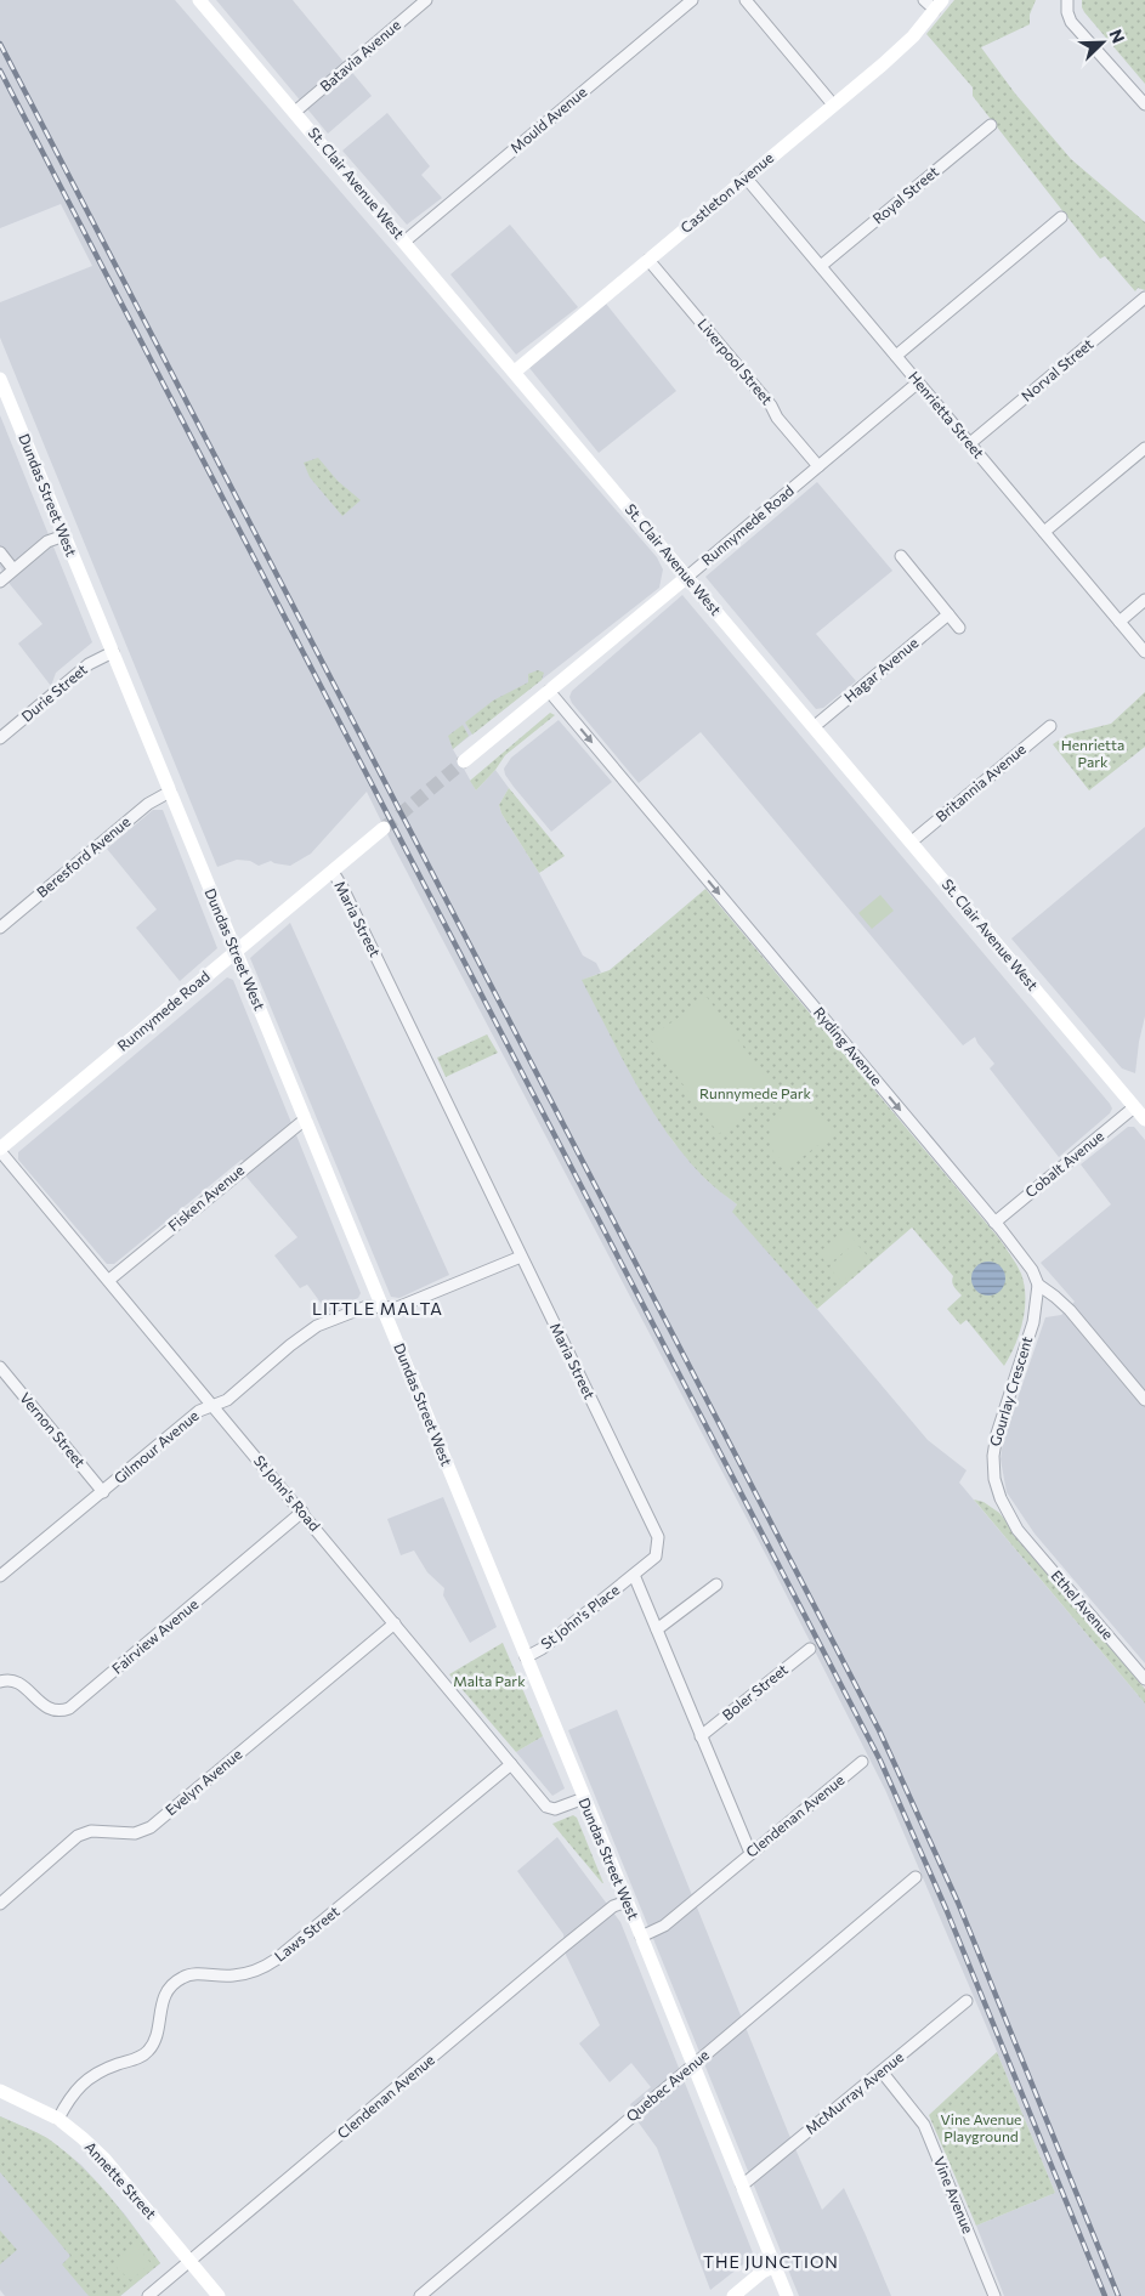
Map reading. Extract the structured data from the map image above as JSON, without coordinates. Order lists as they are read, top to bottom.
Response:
{
  "streets": {
    "main road": [
      "St. Clair Avenue West",
      "Castleton Avenue",
      "Dundas Street West",
      "Runnymede Road",
      "Annette Street"
    ],
    "street": [
      "Batavia Avenue",
      "Mould Avenue",
      "Royal Street",
      "Liverpool Street",
      "Norval Street",
      "Henrietta Street",
      "Hagar Avenue",
      "Durie Street",
      "Britannia Avenue",
      "Beresford Avenue",
      "Maria Street",
      "Ryding Avenue",
      "Cobalt Avenue",
      "Fisken Avenue",
      "Gourlay Crescent",
      "Vernon Street",
      "Gilmour Avenue",
      "St John's Road",
      "Ethel Avenue",
      "St John's Place",
      "Fairview Avenue",
      "Boler Street",
      "Evelyn Avenue",
      "Clendenan Avenue",
      "Laws Street",
      "Quebec Avenue",
      "McMurray Avenue",
      "Vine Avenue"
    ]
  },
  "crossings": [
    ["Batavia Avenue", "St. Clair Avenue West"],
    ["Mould Avenue", "St. Clair Avenue West"],
    ["St. Clair Avenue West", "Castleton Avenue"],
    ["St. Clair Avenue West", "Runnymede Road"],
    ["St. Clair Avenue West", "Hagar Avenue"],
    ["St. Clair Avenue West", "Britannia Avenue"],
    ["St. Clair Avenue West", "Cobalt Avenue"],
    ["Castleton Avenue", "Liverpool Street"],
    ["Castleton Avenue", "Henrietta Street"],
    ["Royal Street", "Henrietta Street"],
    ["Liverpool Street", "Runnymede Road"],
    ["Norval Street", "Henrietta Street"],
    ["Henrietta Street", "Runnymede Road"],
    ["Dundas Street West", "Runnymede Road"],
    ["Dundas Street West", "Durie Street"],
    ["Dundas Street West", "Beresford Avenue"],
    ["Dundas Street West", "Fisken Avenue"],
    ["Dundas Street West", "Gilmour Avenue"],
    ["Dundas Street West", "St John's Road"],
    ["Dundas Street West", "St John's Place"],
    ["Dundas Street West", "Clendenan Avenue"],
    ["Dundas Street West", "Quebec Avenue"],
    ["Dundas Street West", "McMurray Avenue"],
    ["Runnymede Road", "Maria Street"],
    ["Runnymede Road", "Ryding Avenue"],
    ["Runnymede Road", "St John's Road"],
    ["Maria Street", "Gilmour Avenue"],
    ["Maria Street", "St John's Place"],
    ["Ryding Avenue", "Cobalt Avenue"],
    ["Ryding Avenue", "Gourlay Crescent"],
    ["Fisken Avenue", "St John's Road"],
    ["Gourlay Crescent", "Ethel Avenue"],
    ["Vernon Street", "Gilmour Avenue"],
    ["Gilmour Avenue", "St John's Road"],
    ["St John's Road", "Fairview Avenue"],
    ["St John's Road", "Evelyn Avenue"],
    ["St John's Road", "Laws Street"],
    ["Clendenan Avenue", "Annette Street"],
    ["Laws Street", "Annette Street"],
    ["McMurray Avenue", "Vine Avenue"]
  ],
  "one_way": ["Ryding Avenue"],
  "districts": ["LITTLE MALTA", "THE JUNCTION"],
  "parks": [
    "Henrietta Park",
    "Runnymede Park",
    "Malta Park",
    "Vine Avenue Playground"
  ],
  "north": "top right"
}
